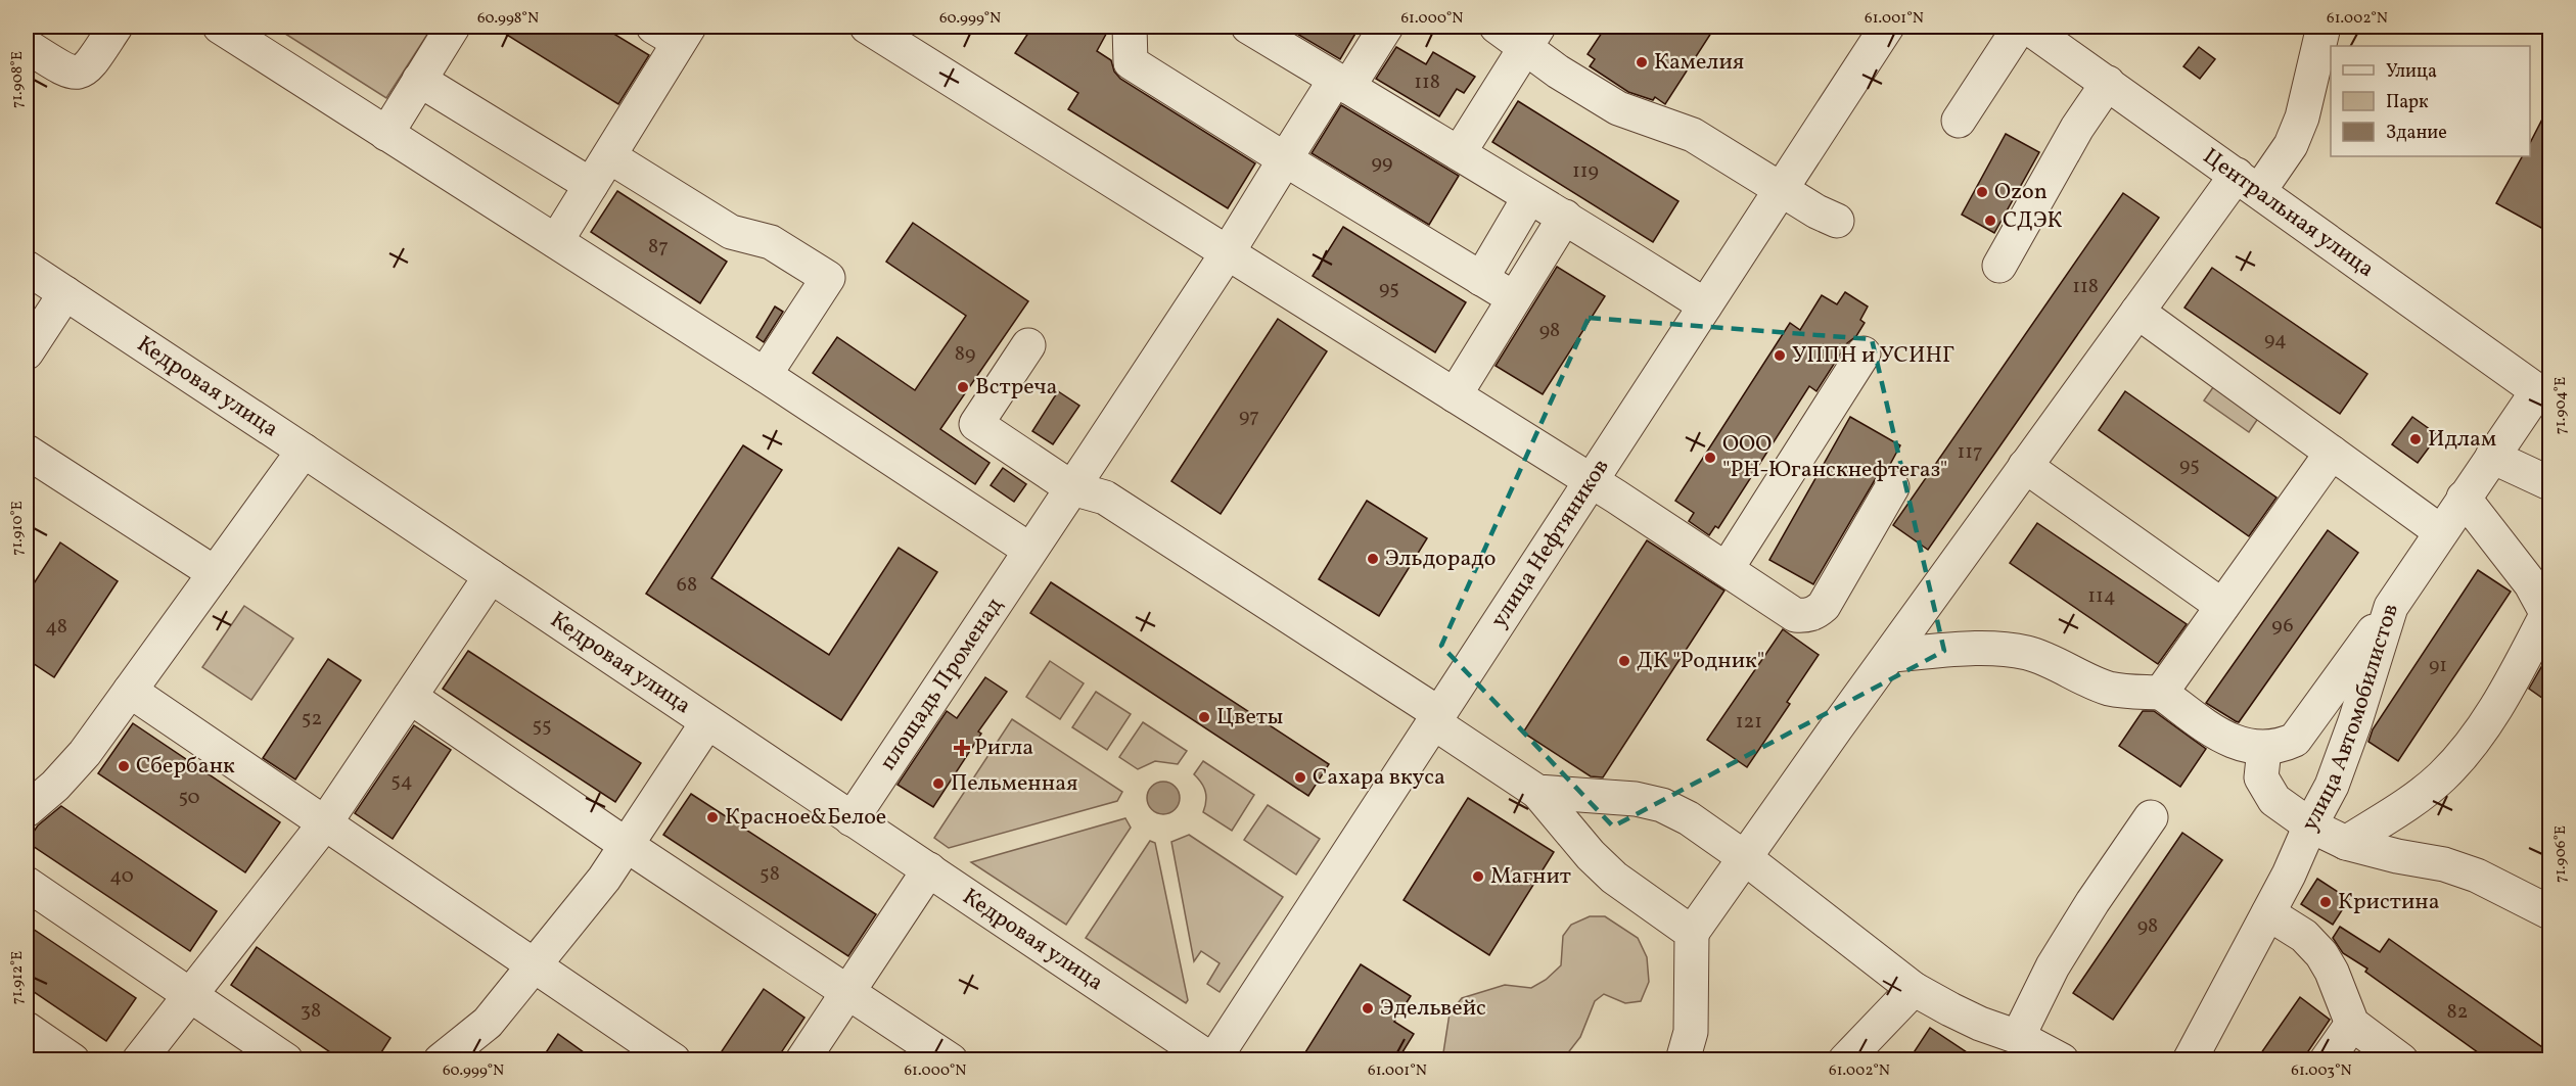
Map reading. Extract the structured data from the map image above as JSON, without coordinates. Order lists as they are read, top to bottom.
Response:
{
  "streets": {
    "street": [
      "Центральная улица",
      "Кедровая улица",
      "улица Нефтяников",
      "площадь Променад",
      "улица Автомобилистов"
    ]
  },
  "crossings": [
    ["Центральная улица", "улица Автомобилистов"],
    ["Кедровая улица", "улица Нефтяников"],
    ["Кедровая улица", "площадь Променад"]
  ],
  "places": {
    "other": [
      "Камелия",
      "Ozon",
      "СДЭК",
      "УППН и УСИНГ",
      "Встреча",
      "Идлам",
      "ООО \"РН-Юганскнефтегаз\"",
      "Эльдорадо",
      "ДК \"Родник\"",
      "Цветы",
      "Сбербанк",
      "Сахара вкуса",
      "Пельменная",
      "Красное&Белое",
      "Магнит",
      "Кристина",
      "Эдельвейс"
    ],
    "health": ["Ригла"]
  },
  "house_numbers": [
    "118",
    "99",
    "119",
    "87",
    "118",
    "95",
    "98",
    "94",
    "89",
    "97",
    "117",
    "95",
    "68",
    "114",
    "96",
    "48",
    "91",
    "52",
    "121",
    "55",
    "54",
    "50",
    "58",
    "40",
    "98",
    "38",
    "82"
  ],
  "legend": ["Улица", "Парк", "Здание"],
  "coordinates": [
    "60.998°N",
    "60.999°N",
    "61.000°N",
    "61.001°N",
    "61.002°N",
    "71.908°E",
    "71.904°E",
    "71.910°E",
    "71.906°E",
    "71.912°E",
    "61.003°N"
  ]
}
